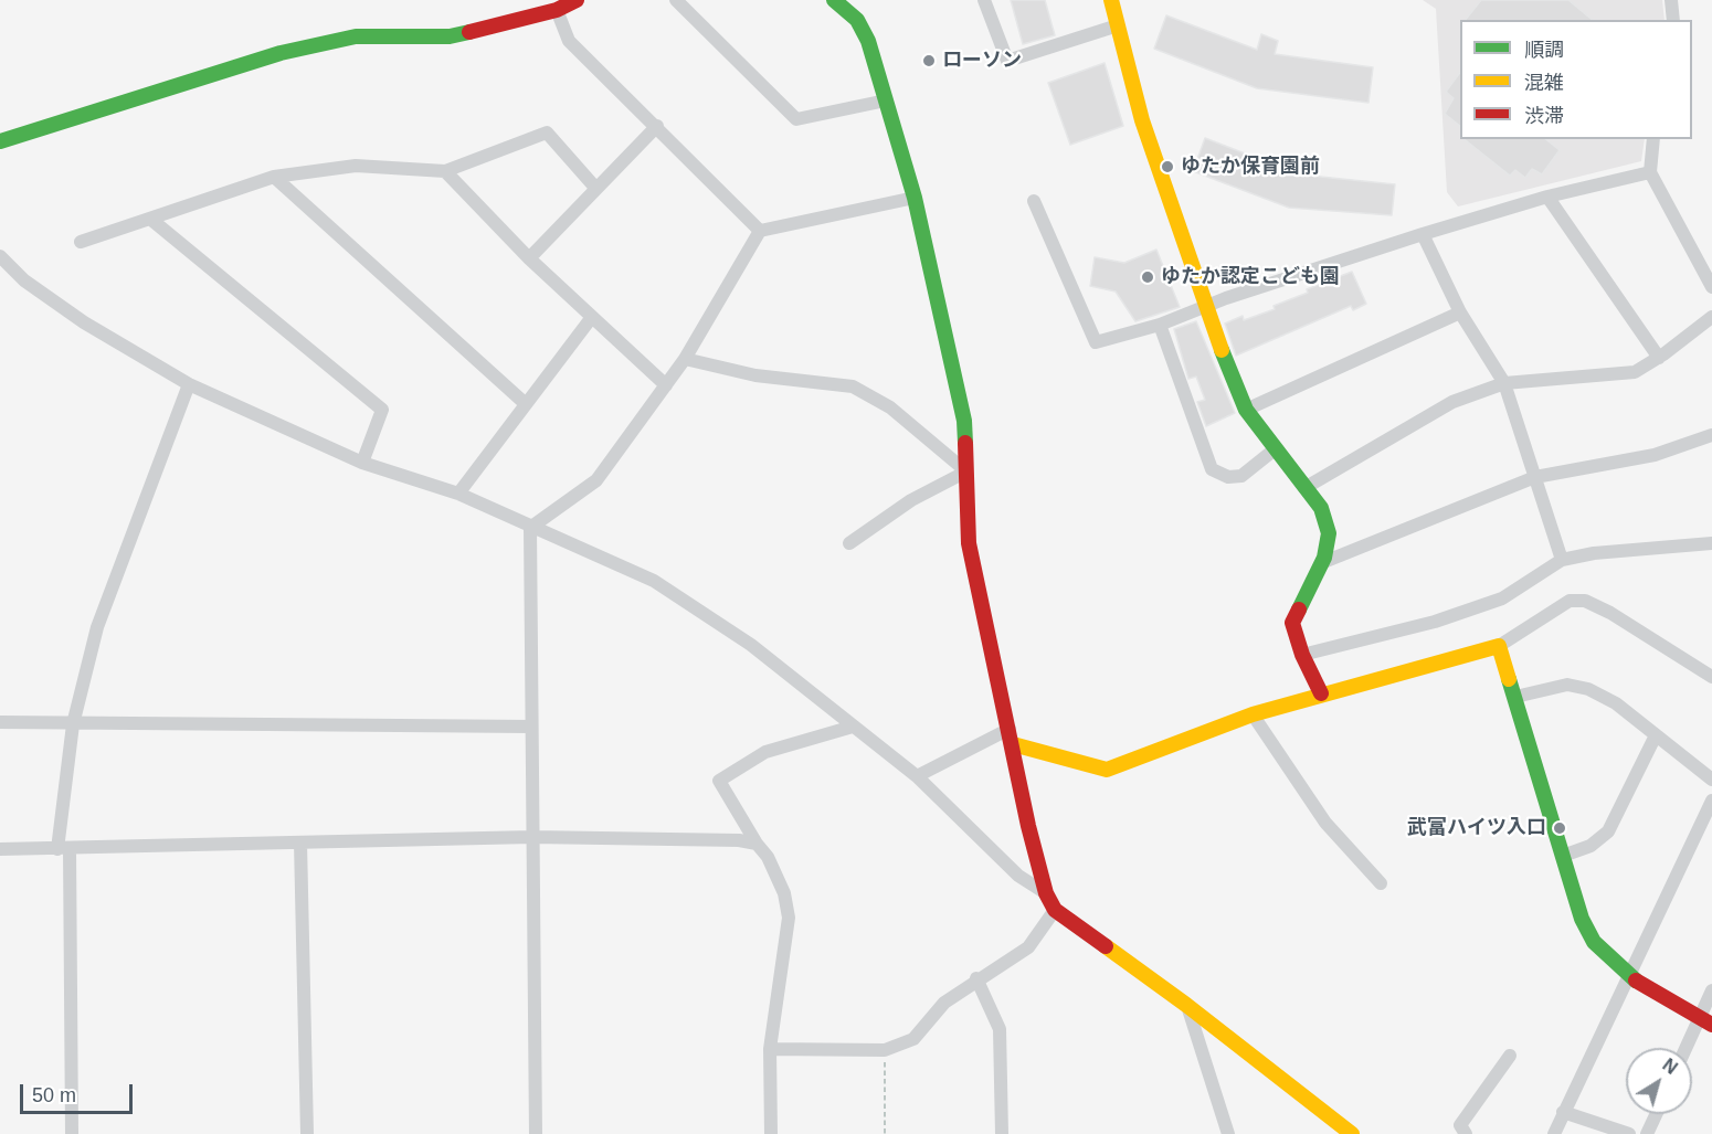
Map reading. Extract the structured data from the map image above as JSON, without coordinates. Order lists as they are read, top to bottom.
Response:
{
  "places": [
    "ローソン",
    "ゆたか保育園前",
    "ゆたか認定こども園",
    "武富ハイツ入口"
  ],
  "legend": ["順調", "混雑", "渋滞"],
  "scale_bar": "50 m",
  "north": "top right"
}
